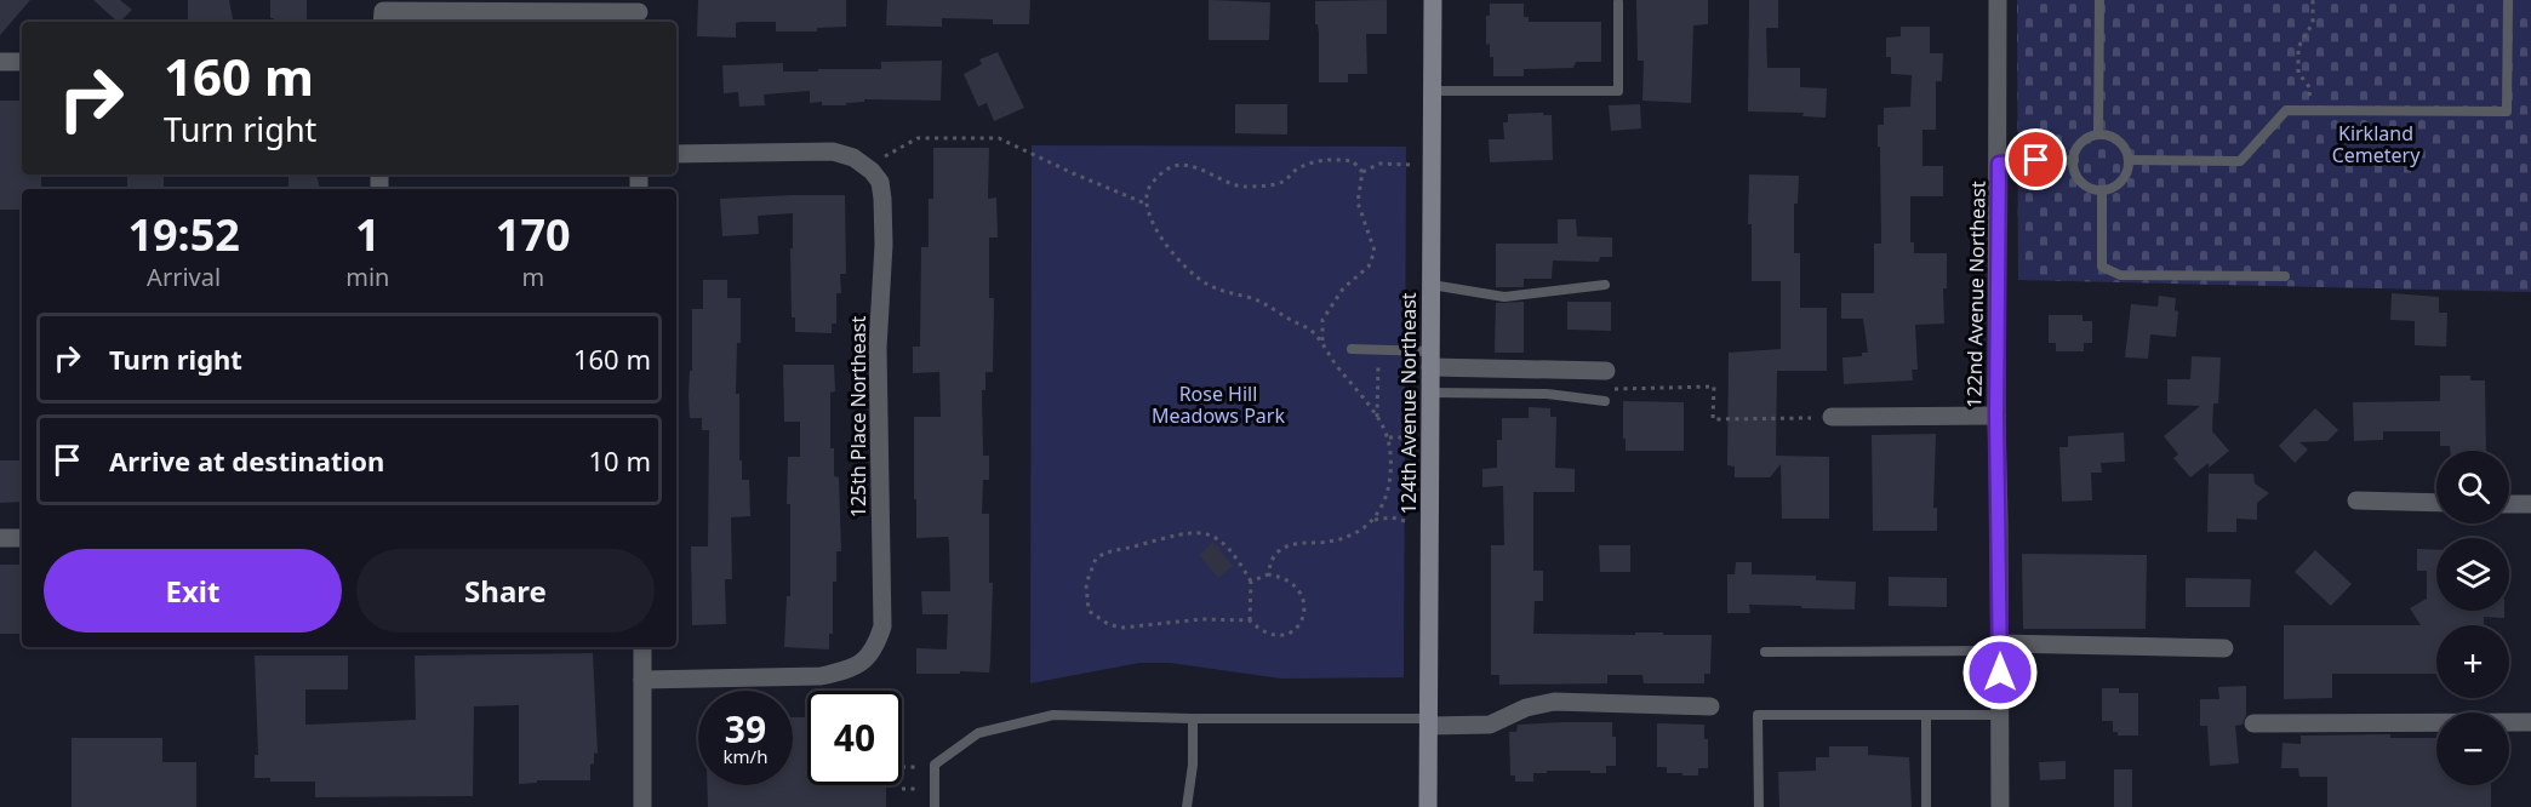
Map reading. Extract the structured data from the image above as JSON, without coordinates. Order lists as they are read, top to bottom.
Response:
{
  "streets": {
    "main road": ["124th Avenue Northeast"],
    "street": ["122nd Avenue Northeast", "125th Place Northeast"]
  },
  "parks": ["Kirkland Cemetery", "Rose Hill Meadows Park"],
  "page": {
    "turn": ["160 m", "Turn right"],
    "eta": [
      "19:52",
      "Arrival",
      "1",
      "min",
      "170",
      "m"
    ],
    "list": [
      {
        "name": "Turn right",
        "value": "160 m"
      },
      {
        "name": "Arrive at destination",
        "value": "10 m"
      }
    ],
    "map_buttons": ["+", "−"],
    "buttons": ["Exit", "Share"],
    "speed": "39 km/h",
    "limit": "40"
  }
}
